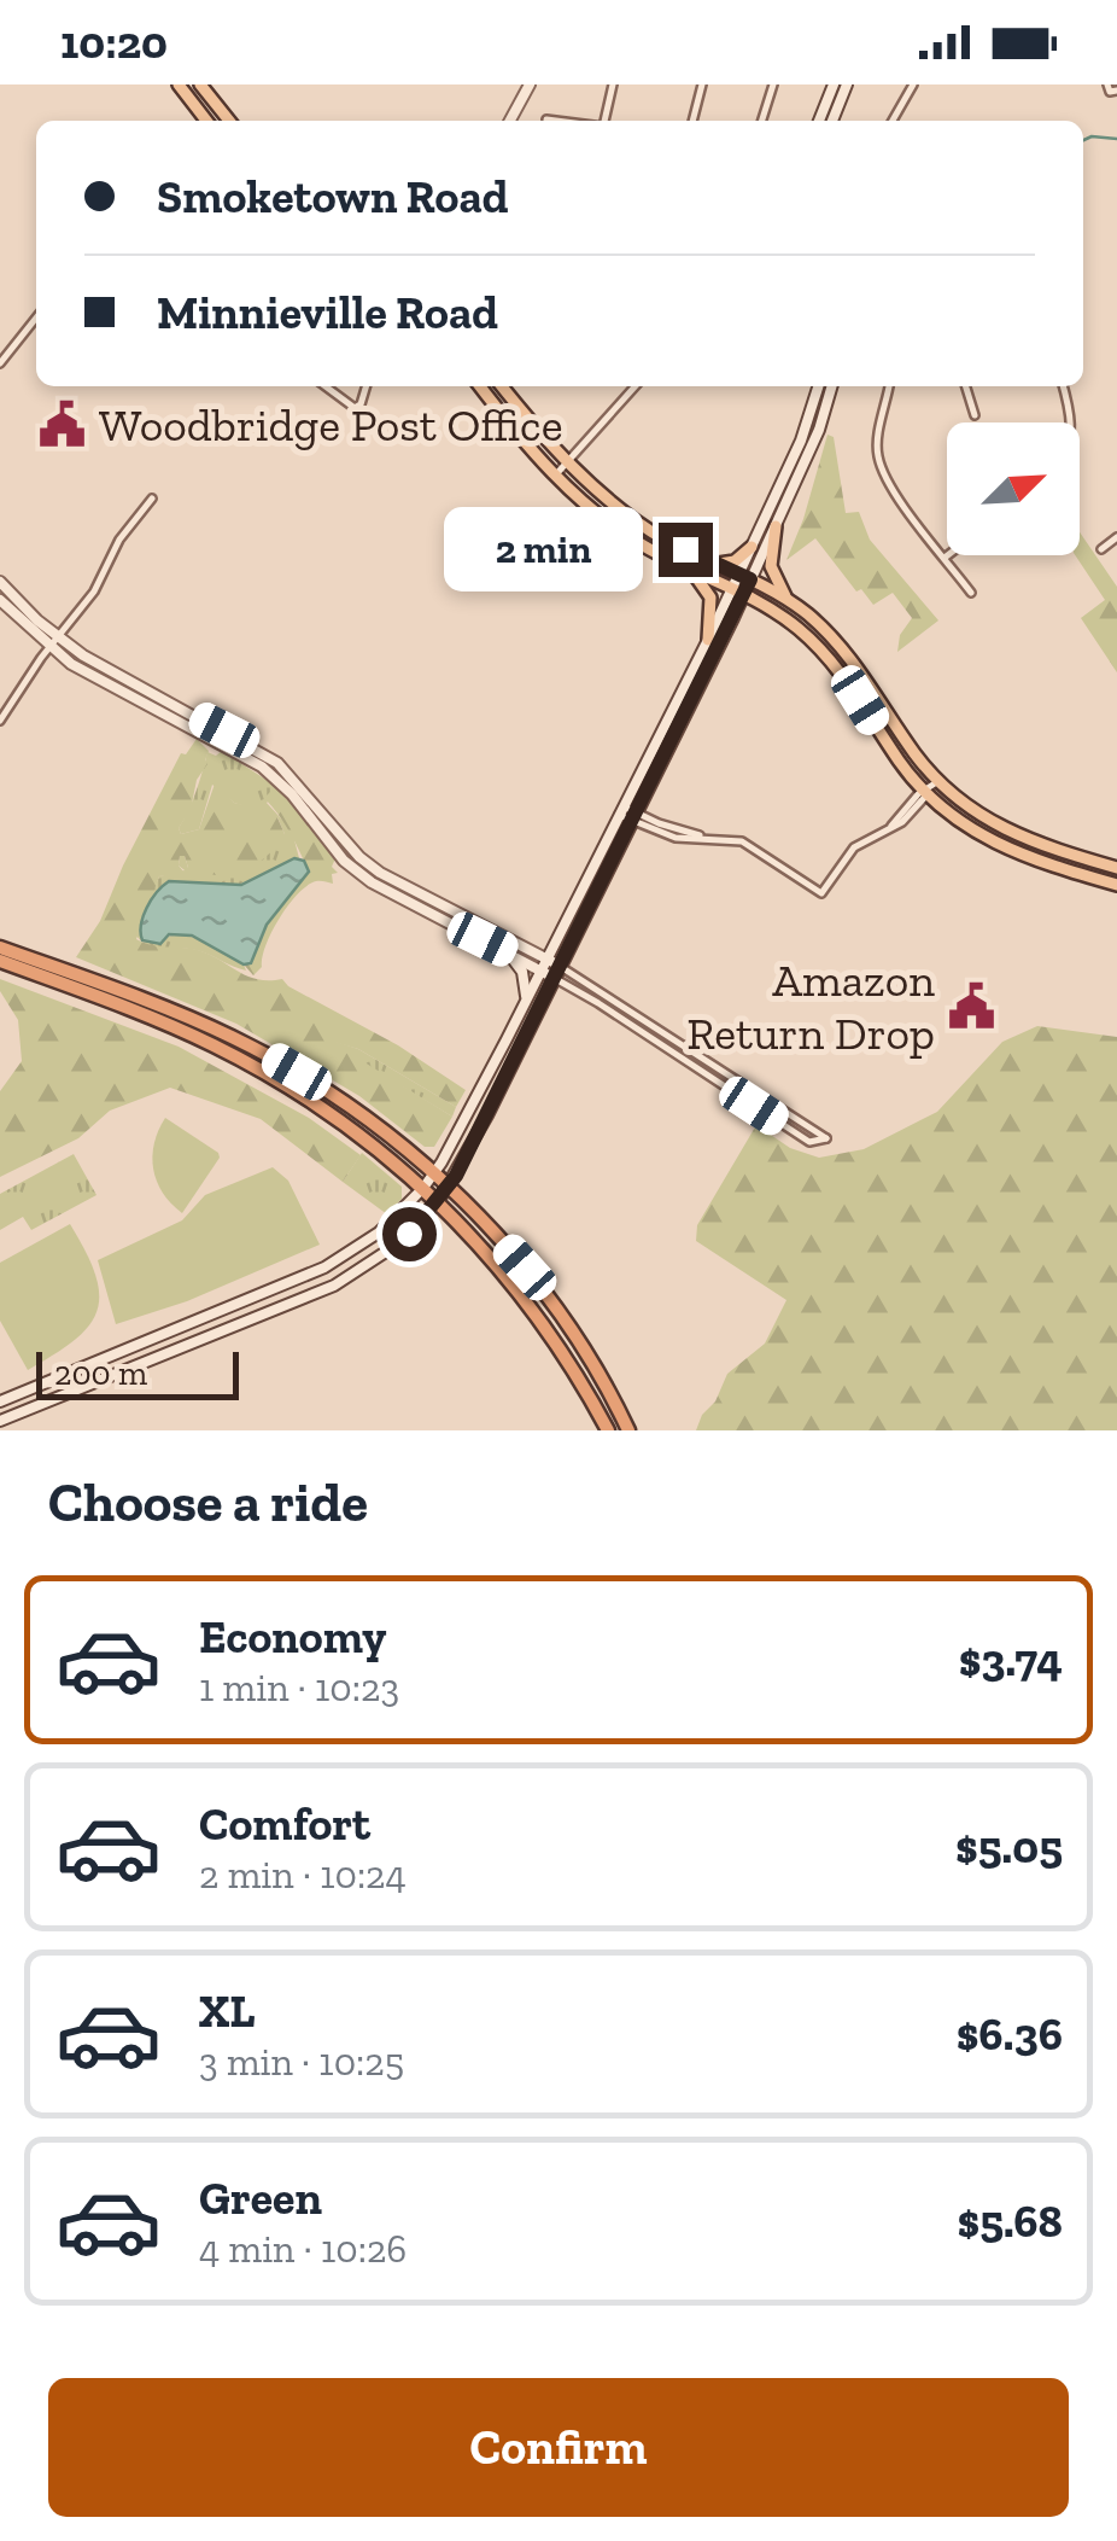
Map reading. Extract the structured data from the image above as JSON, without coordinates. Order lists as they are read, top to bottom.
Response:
{
  "places": {
    "public building": ["Woodbridge Post Office", "Amazon Return Drop"]
  },
  "scale_bar": "200 m",
  "north": "top right",
  "page": {
    "status": "10:20",
    "banner": ["Smoketown Road", "Minnieville Road"],
    "bubble": "2 min",
    "scale": "200 m",
    "heading": "Choose a ride",
    "list": [
      {
        "name": "Economy",
        "note": "1 min · 10:23",
        "value": "$3.74"
      },
      {
        "name": "Comfort",
        "note": "2 min · 10:24",
        "value": "$5.05"
      },
      {
        "name": "XL",
        "note": "3 min · 10:25",
        "value": "$6.36"
      },
      {
        "name": "Green",
        "note": "4 min · 10:26",
        "value": "$5.68"
      }
    ],
    "buttons": "Confirm"
  }
}
